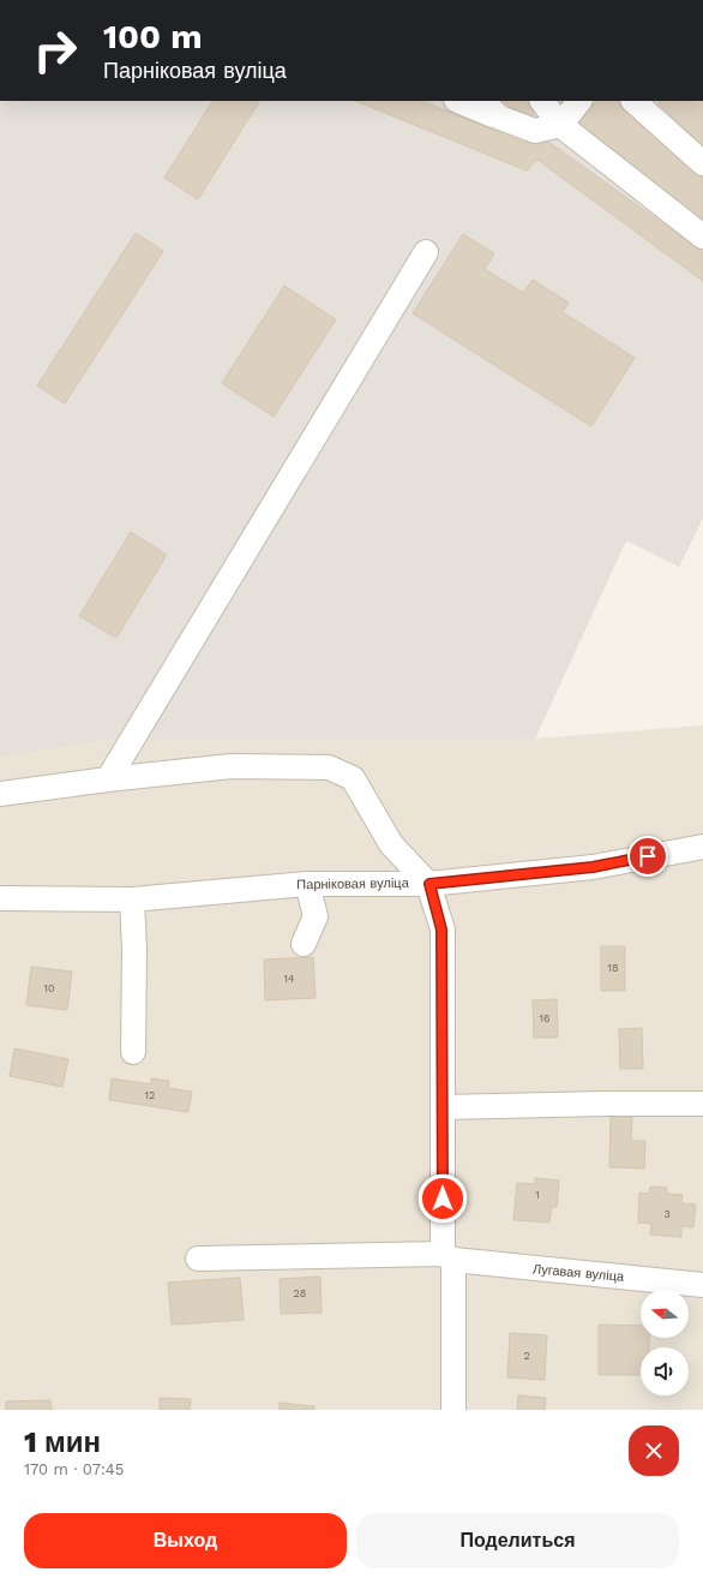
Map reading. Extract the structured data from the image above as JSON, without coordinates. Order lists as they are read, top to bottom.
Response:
{
  "streets": {
    "street": ["Парніковая вуліца", "Лугавая вуліца"]
  },
  "house_numbers": [
    "18",
    "14",
    "10",
    "16",
    "12",
    "1",
    "3",
    "28",
    "2"
  ],
  "north": "left",
  "page": {
    "turn": ["100 m", "Парніковая вуліца"],
    "heading": ["1 мин", "170 m · 07:45"],
    "buttons": ["Выход", "Поделиться"]
  }
}
